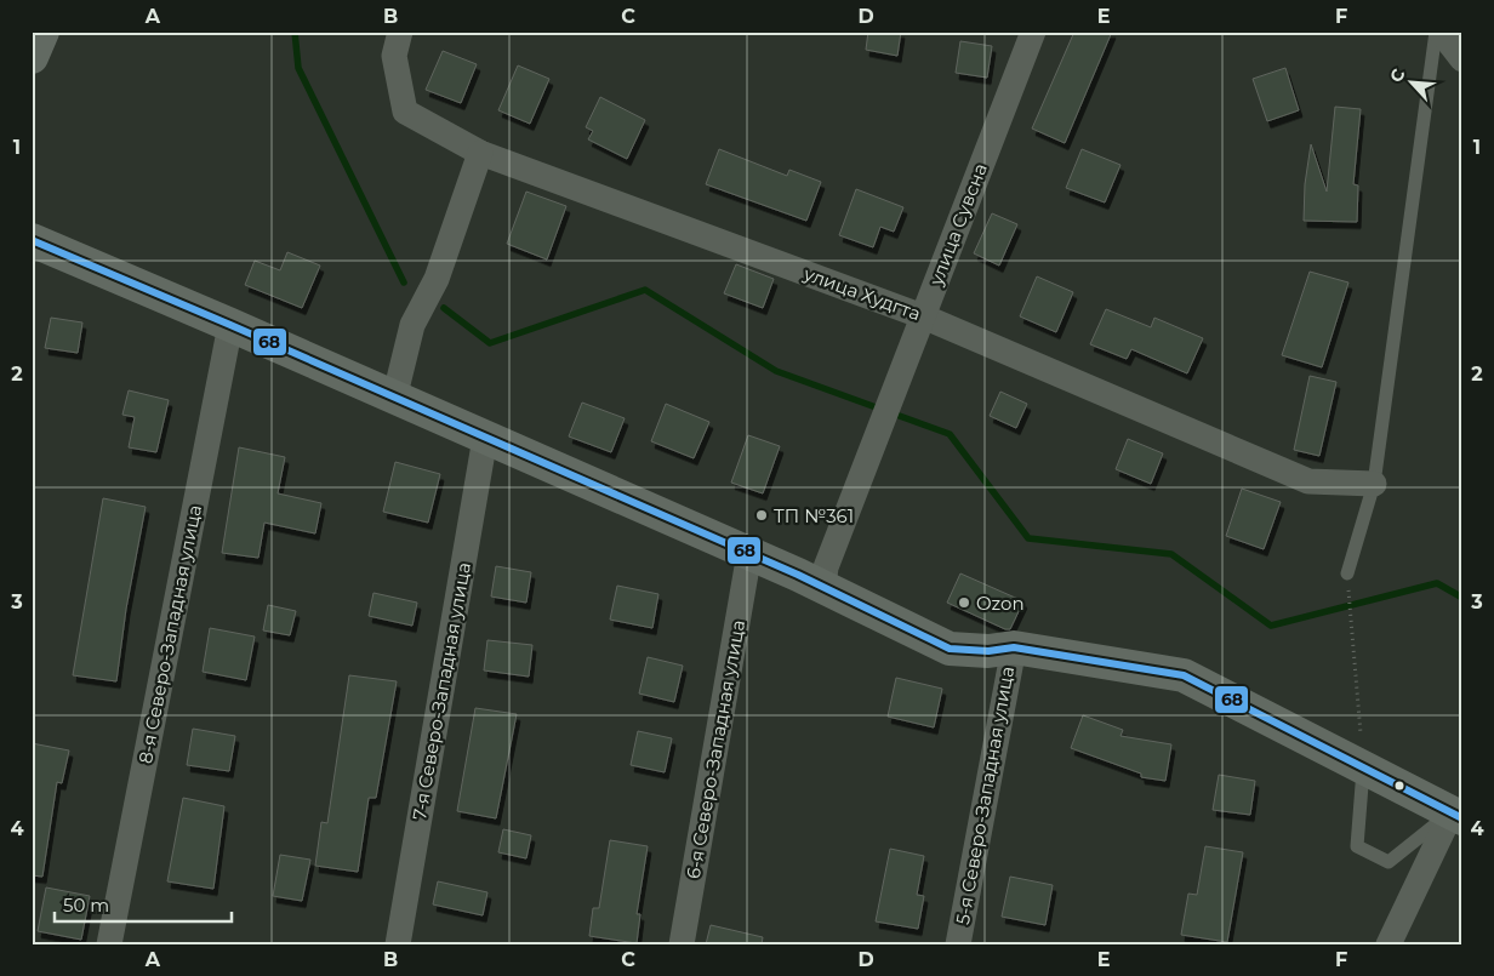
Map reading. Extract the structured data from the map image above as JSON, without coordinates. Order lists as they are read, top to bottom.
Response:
{
  "streets": {
    "street": [
      "улица Сувсна",
      "улица Худгта",
      "8-я Северо-Западная улица",
      "7-я Северо-Западная улица",
      "6-я Северо-Западная улица",
      "5-я Северо-Западная улица"
    ]
  },
  "crossings": [
    ["улица Сувсна", "улица Худгта"]
  ],
  "places": ["ТП №361", "Ozon"],
  "lines": ["transit line 68"],
  "scale_bar": "50 m",
  "north": "top left",
  "grid": {
    "columns": [
      "A",
      "B",
      "C",
      "D",
      "E",
      "F"
    ],
    "rows": [
      "1",
      "2",
      "3",
      "4"
    ]
  }
}
